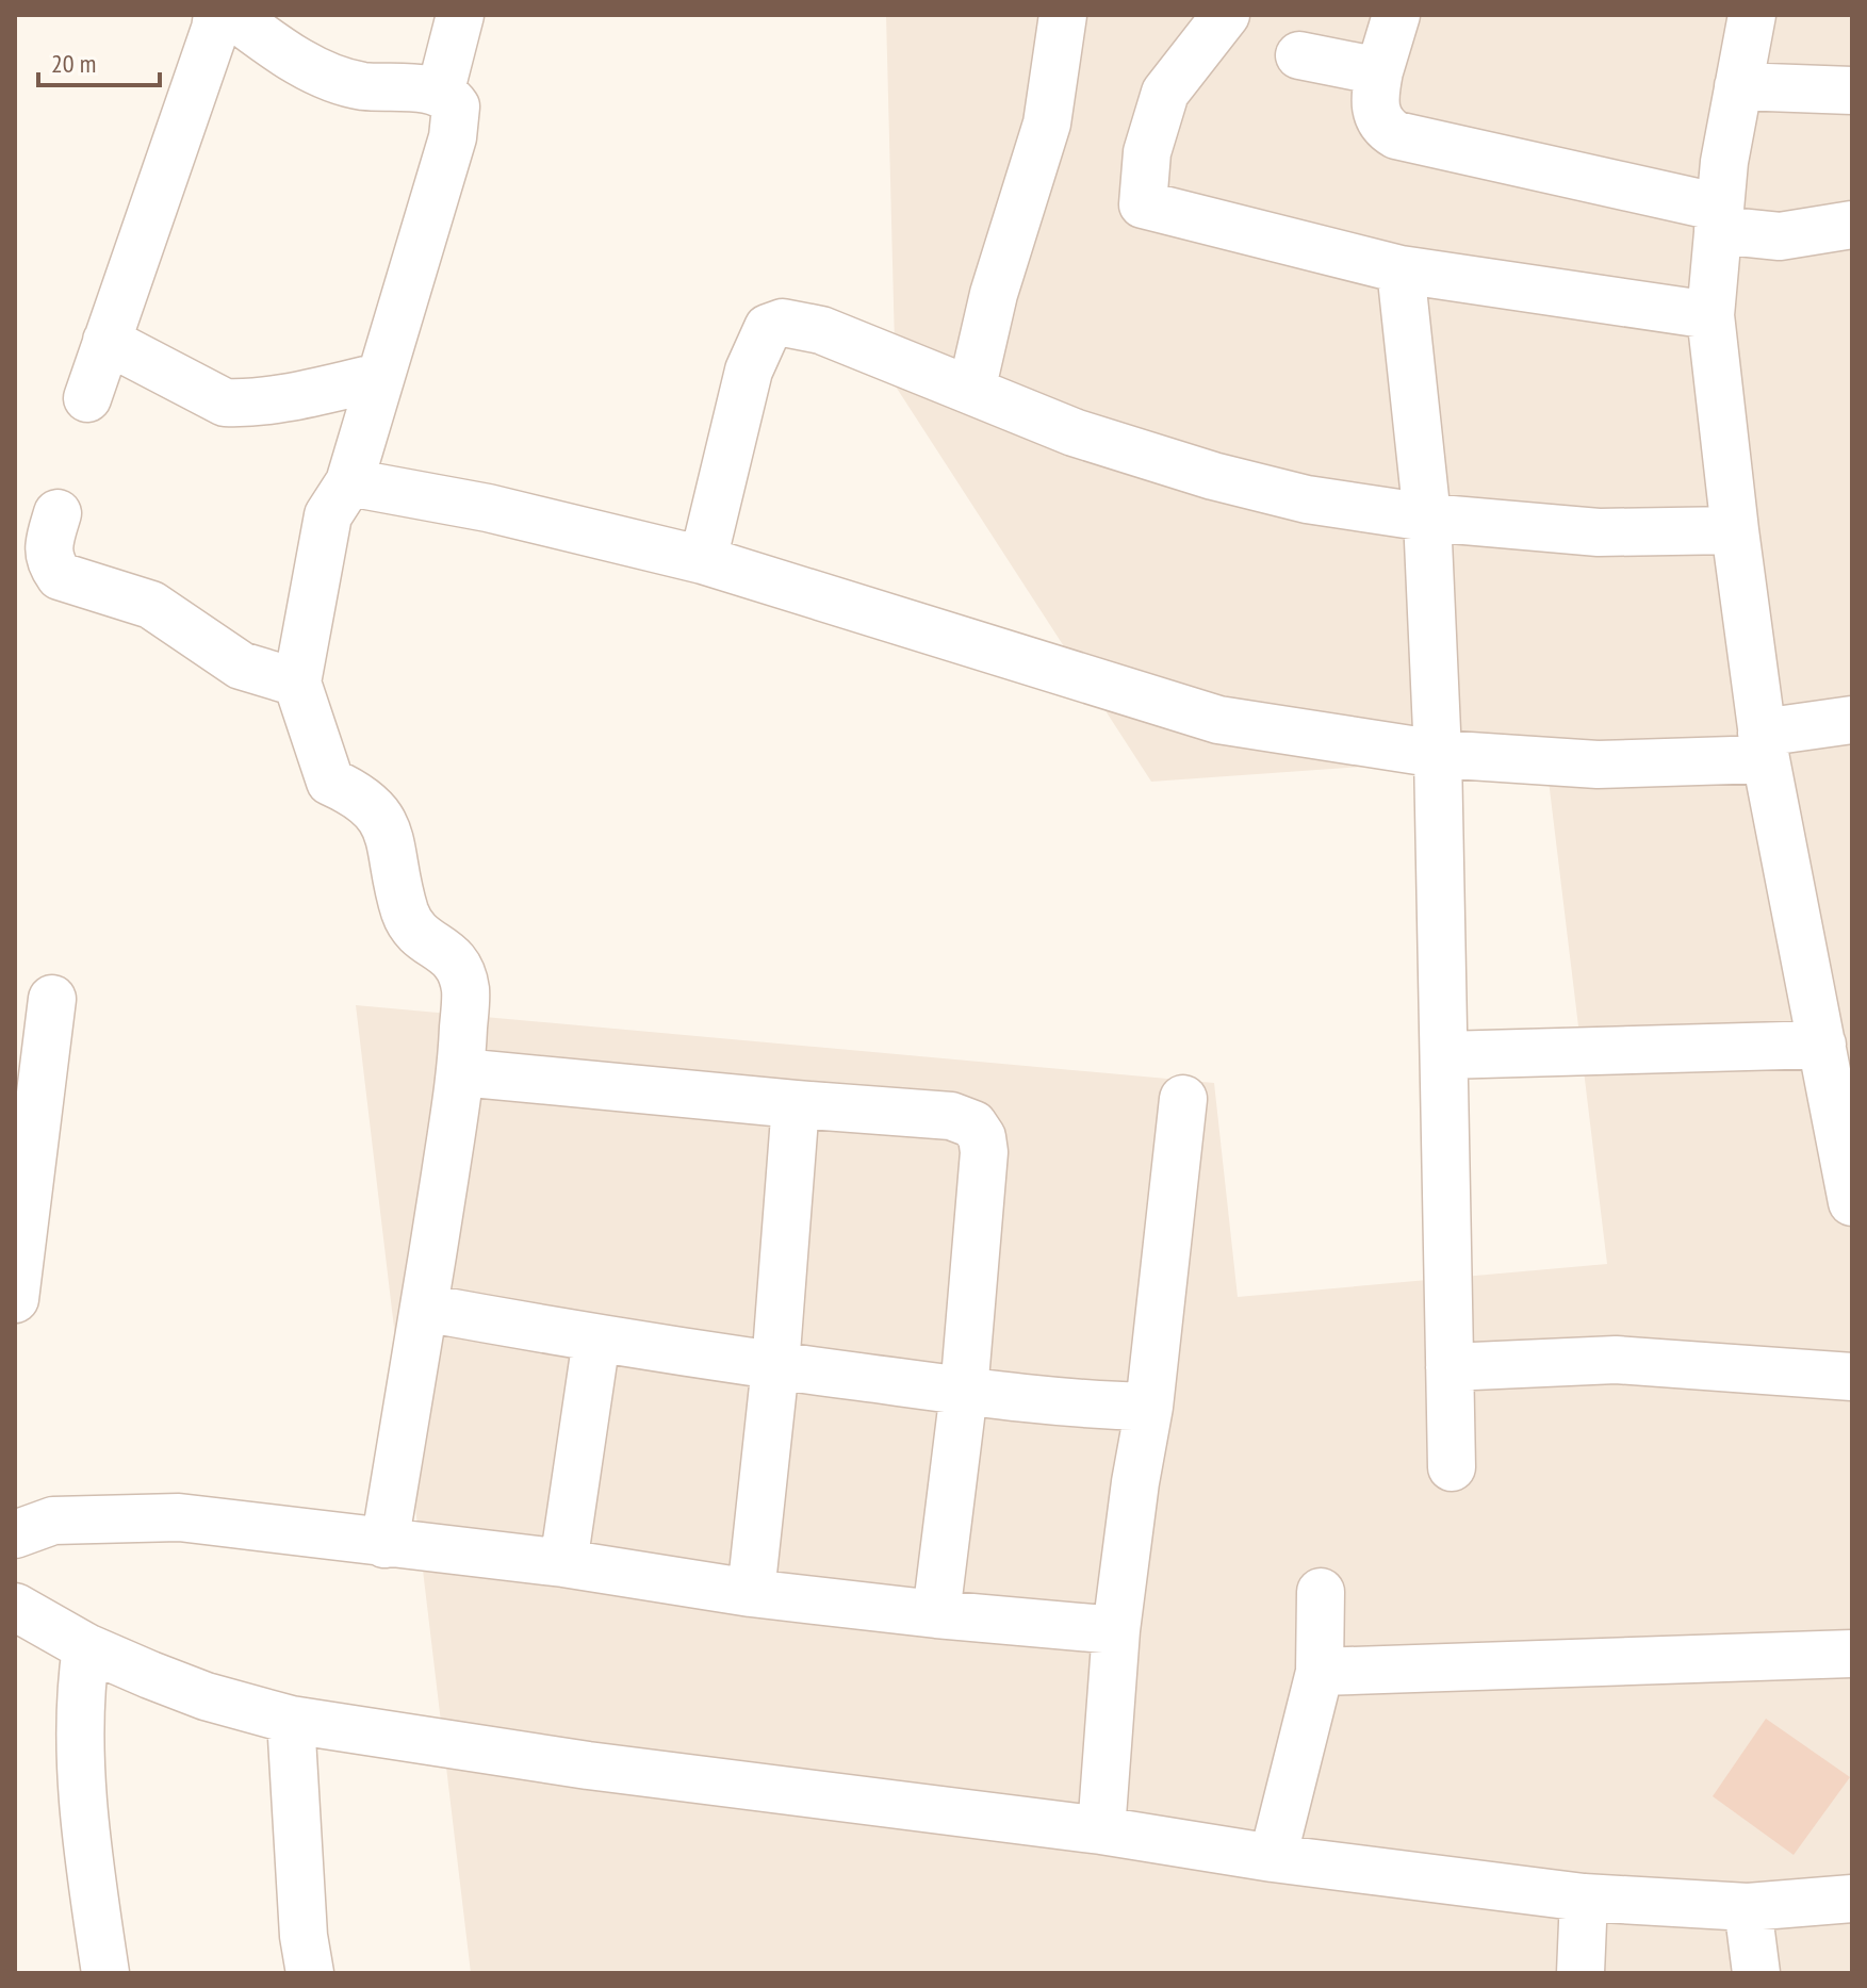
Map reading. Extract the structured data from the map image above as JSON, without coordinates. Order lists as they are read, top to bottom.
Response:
{
  "scale_bar": "20 m"
}
